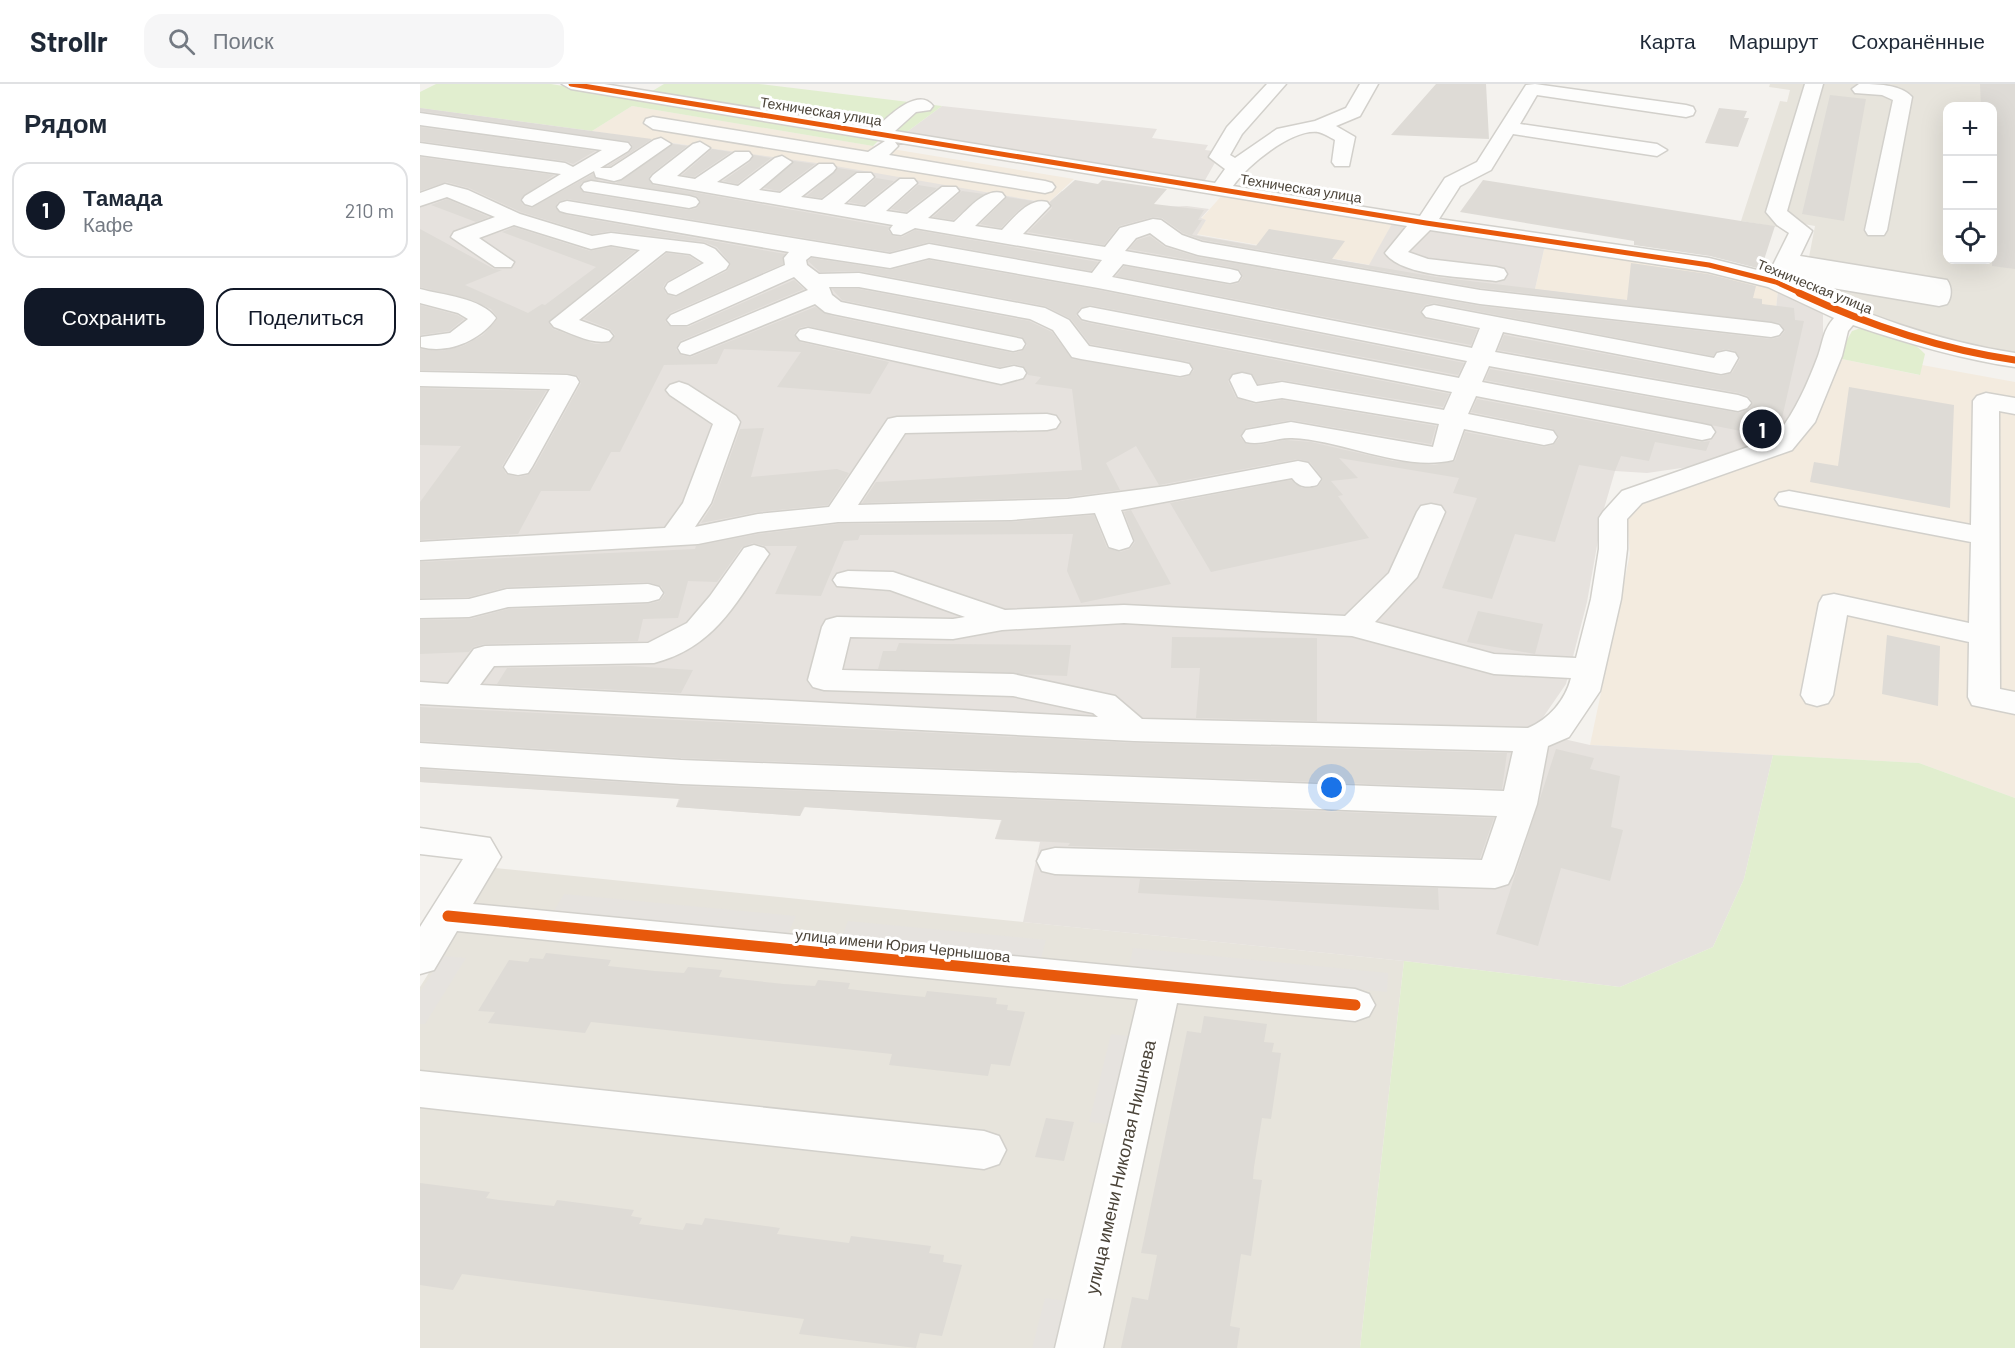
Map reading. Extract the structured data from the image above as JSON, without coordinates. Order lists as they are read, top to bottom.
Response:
{
  "streets": {
    "street": ["Техническая улица", "улица имени Юрия Чернышова", "улица имени Николая Нишнева"]
  },
  "crossings": [
    ["улица имени Юрия Чернышова", "улица имени Николая Нишнева"]
  ],
  "page": {
    "header": "Strollr",
    "search": "Поиск",
    "nav": ["Карта", "Маршрут", "Сохранённые"],
    "heading": "Рядом",
    "map_buttons": ["+", "−"],
    "list": [
      {
        "mark": "1",
        "name": "Тамада",
        "note": "Кафе",
        "value": "210 m"
      }
    ],
    "buttons": ["Сохранить", "Поделиться"],
    "pins": "1"
  }
}
